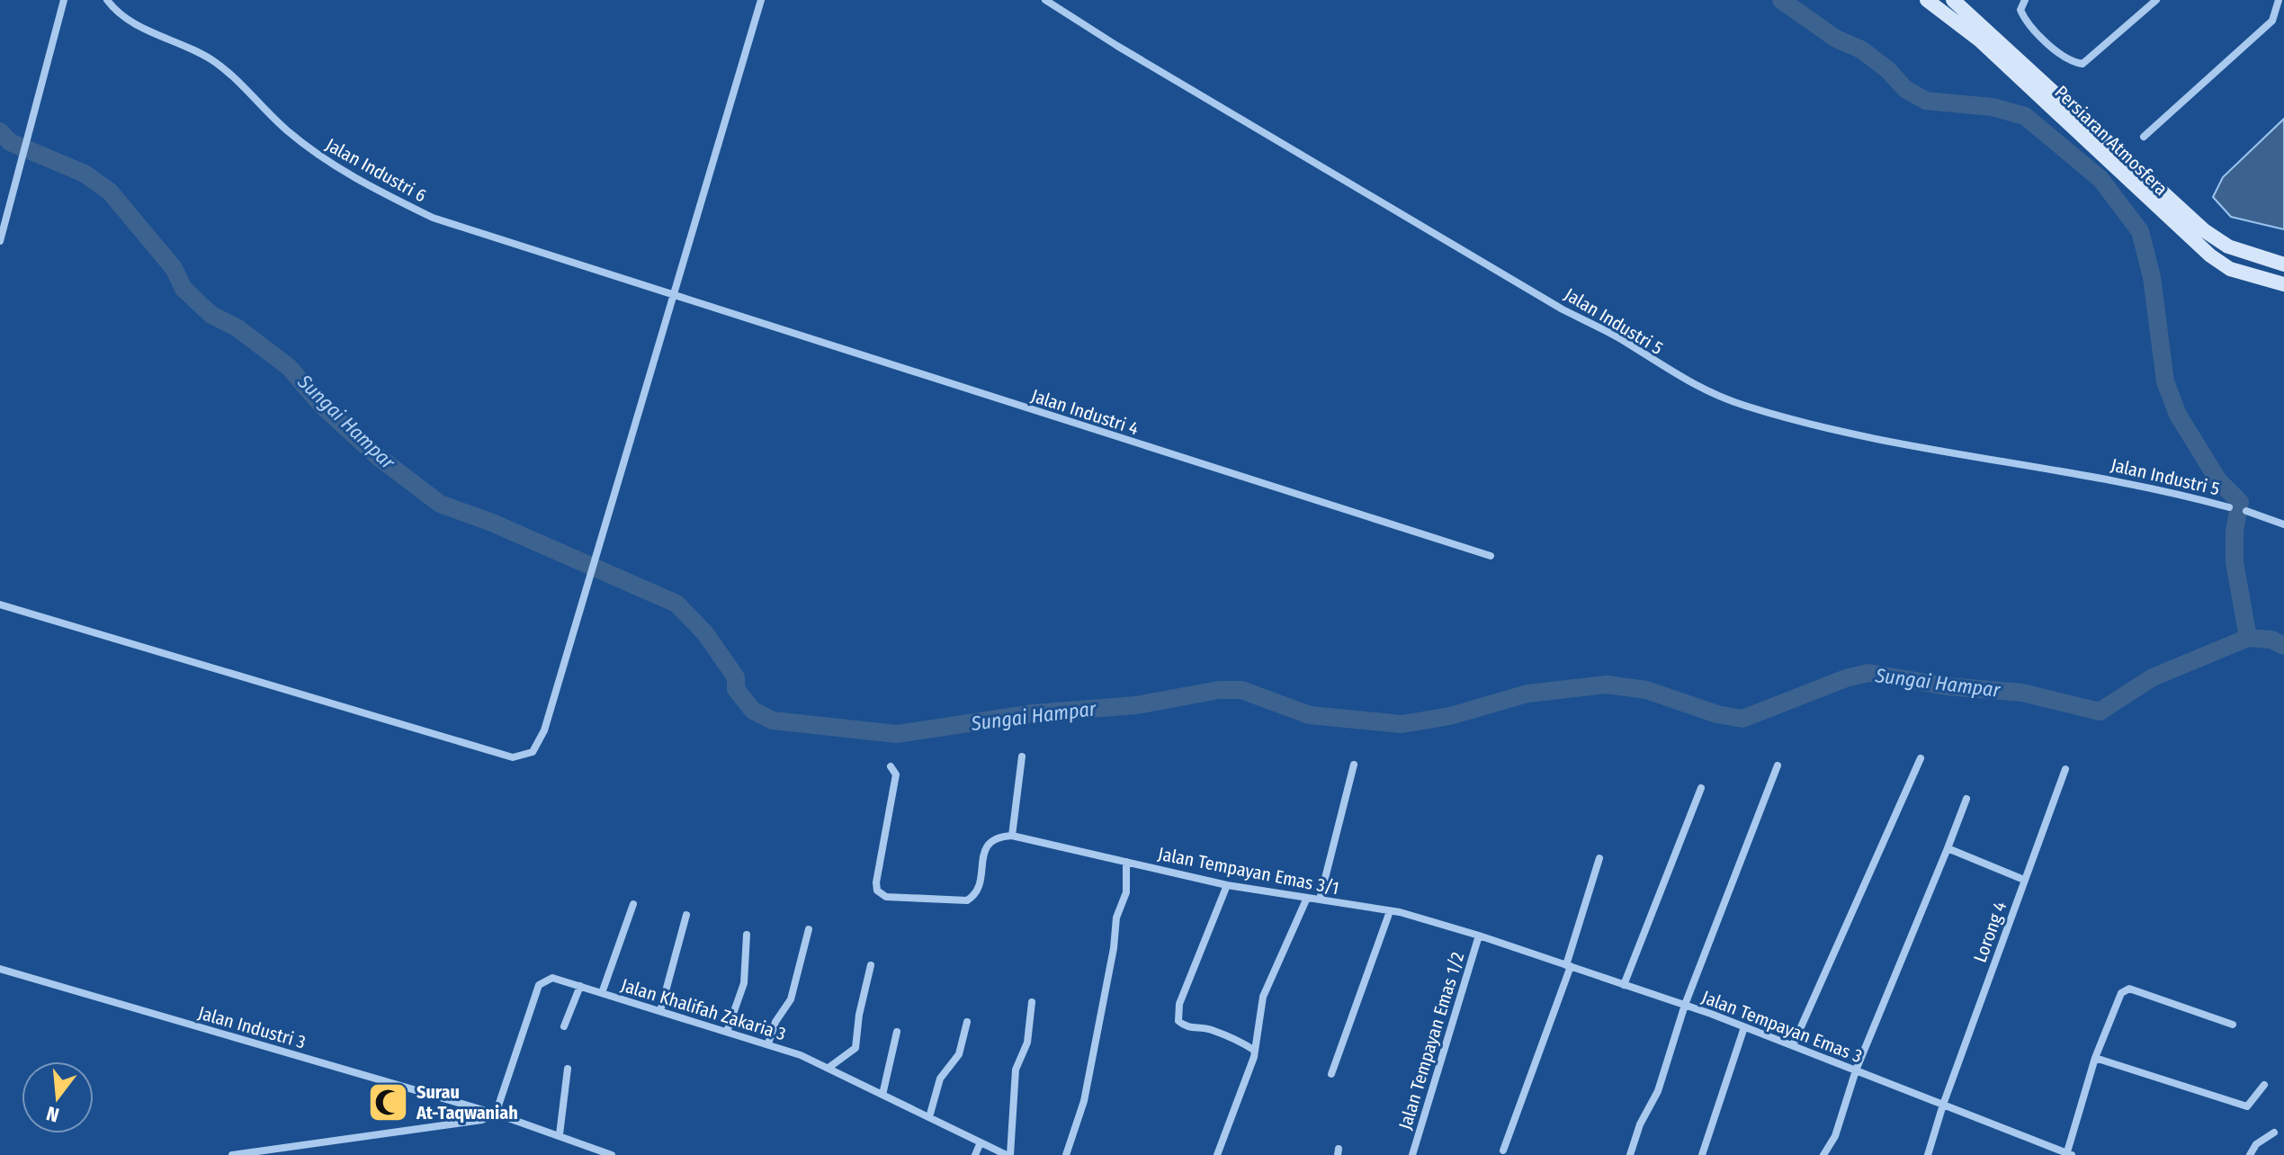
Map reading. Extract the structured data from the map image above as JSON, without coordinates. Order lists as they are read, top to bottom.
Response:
{
  "streets": {
    "street": [
      "Persiaran Atmosfera",
      "Jalan Industri 6",
      "Jalan Industri 5",
      "Jalan Industri 4",
      "Jalan Tempayan Emas 3/1",
      "Lorong 4",
      "Jalan Khalifah Zakaria 3",
      "Jalan Tempayan Emas 3",
      "Jalan Industri 3",
      "Jalan Tempayan Emas 1/2"
    ]
  },
  "crossings": [
    ["Jalan Industri 6", "Jalan Industri 4"],
    ["Jalan Tempayan Emas 3/1", "Jalan Tempayan Emas 3"],
    ["Jalan Tempayan Emas 3/1", "Jalan Tempayan Emas 1/2"],
    ["Lorong 4", "Jalan Tempayan Emas 3"],
    ["Jalan Khalifah Zakaria 3", "Jalan Industri 3"],
    ["Jalan Tempayan Emas 3", "Jalan Tempayan Emas 1/2"]
  ],
  "water": ["Sungai Hampar"],
  "places": {
    "mosque": ["Surau At-Taqwaniah"]
  },
  "north": "bottom"
}
